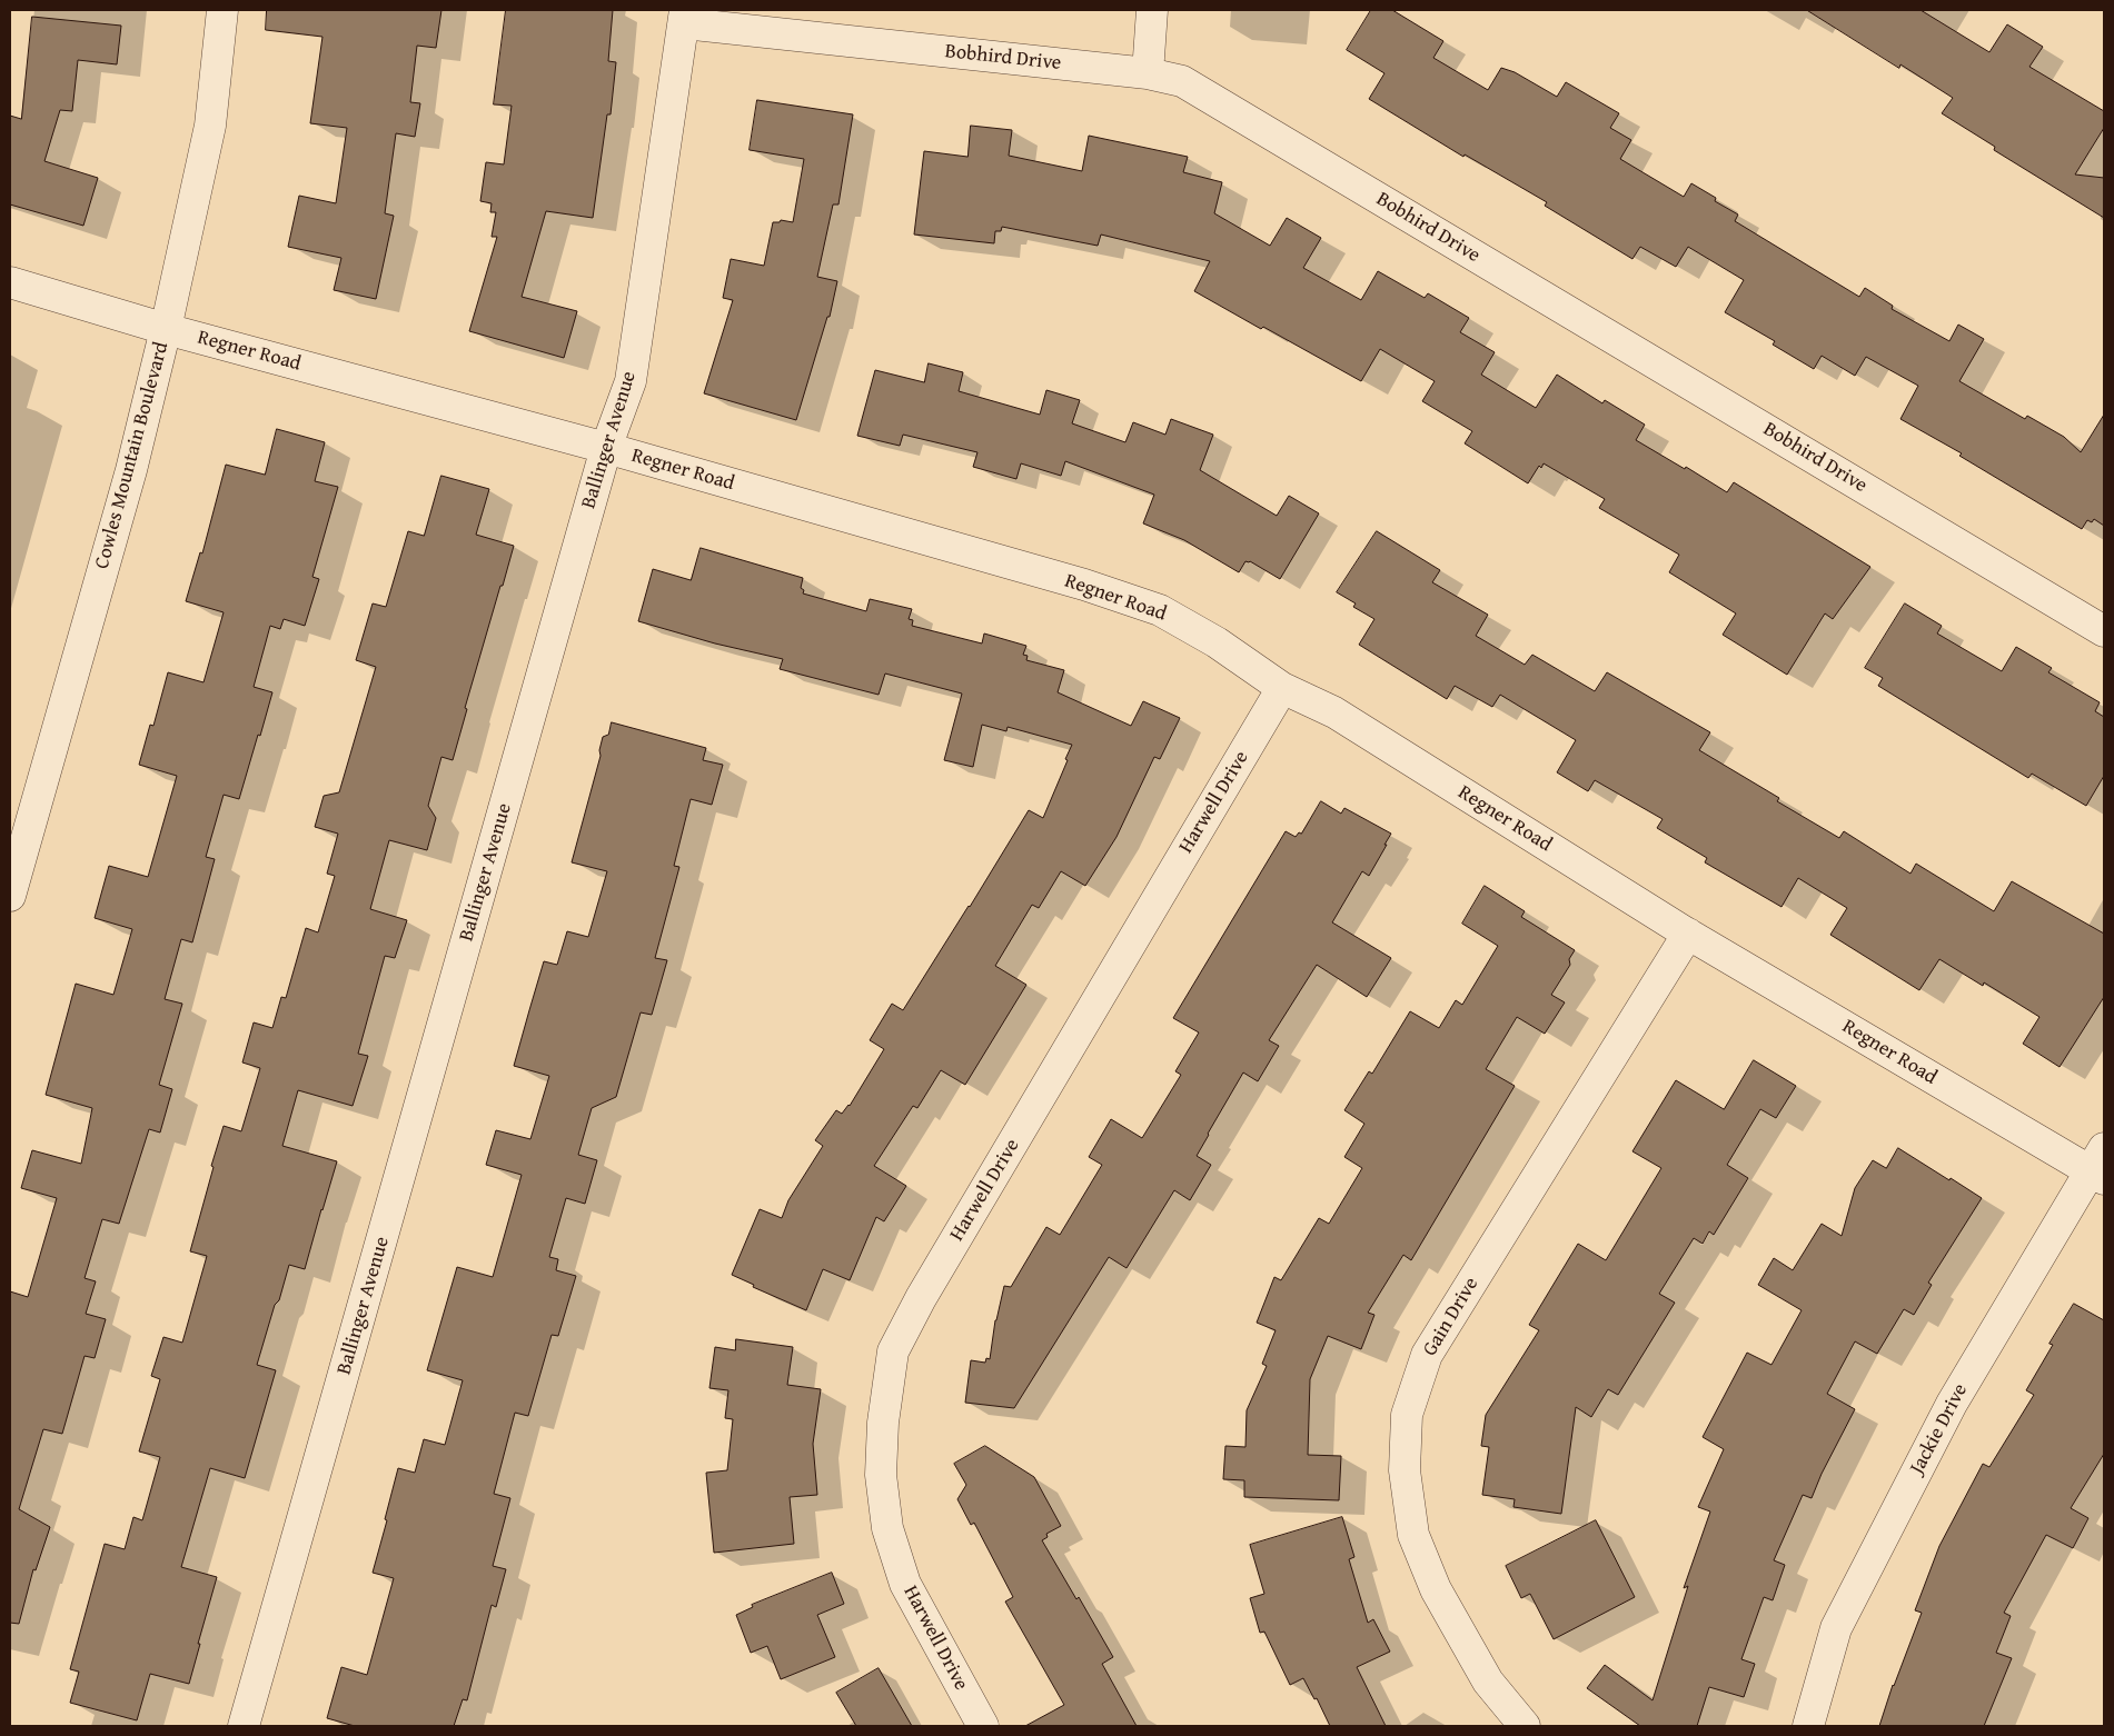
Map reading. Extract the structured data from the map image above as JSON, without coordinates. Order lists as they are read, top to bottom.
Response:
{
  "streets": {
    "street": [
      "Bobhird Drive",
      "Regner Road",
      "Ballinger Avenue",
      "Cowles Mountain Boulevard",
      "Harwell Drive",
      "Gain Drive",
      "Jackie Drive"
    ]
  },
  "crossings": [
    ["Bobhird Drive", "Ballinger Avenue"],
    ["Regner Road", "Ballinger Avenue"],
    ["Regner Road", "Cowles Mountain Boulevard"],
    ["Regner Road", "Harwell Drive"],
    ["Regner Road", "Gain Drive"],
    ["Regner Road", "Jackie Drive"]
  ]
}
